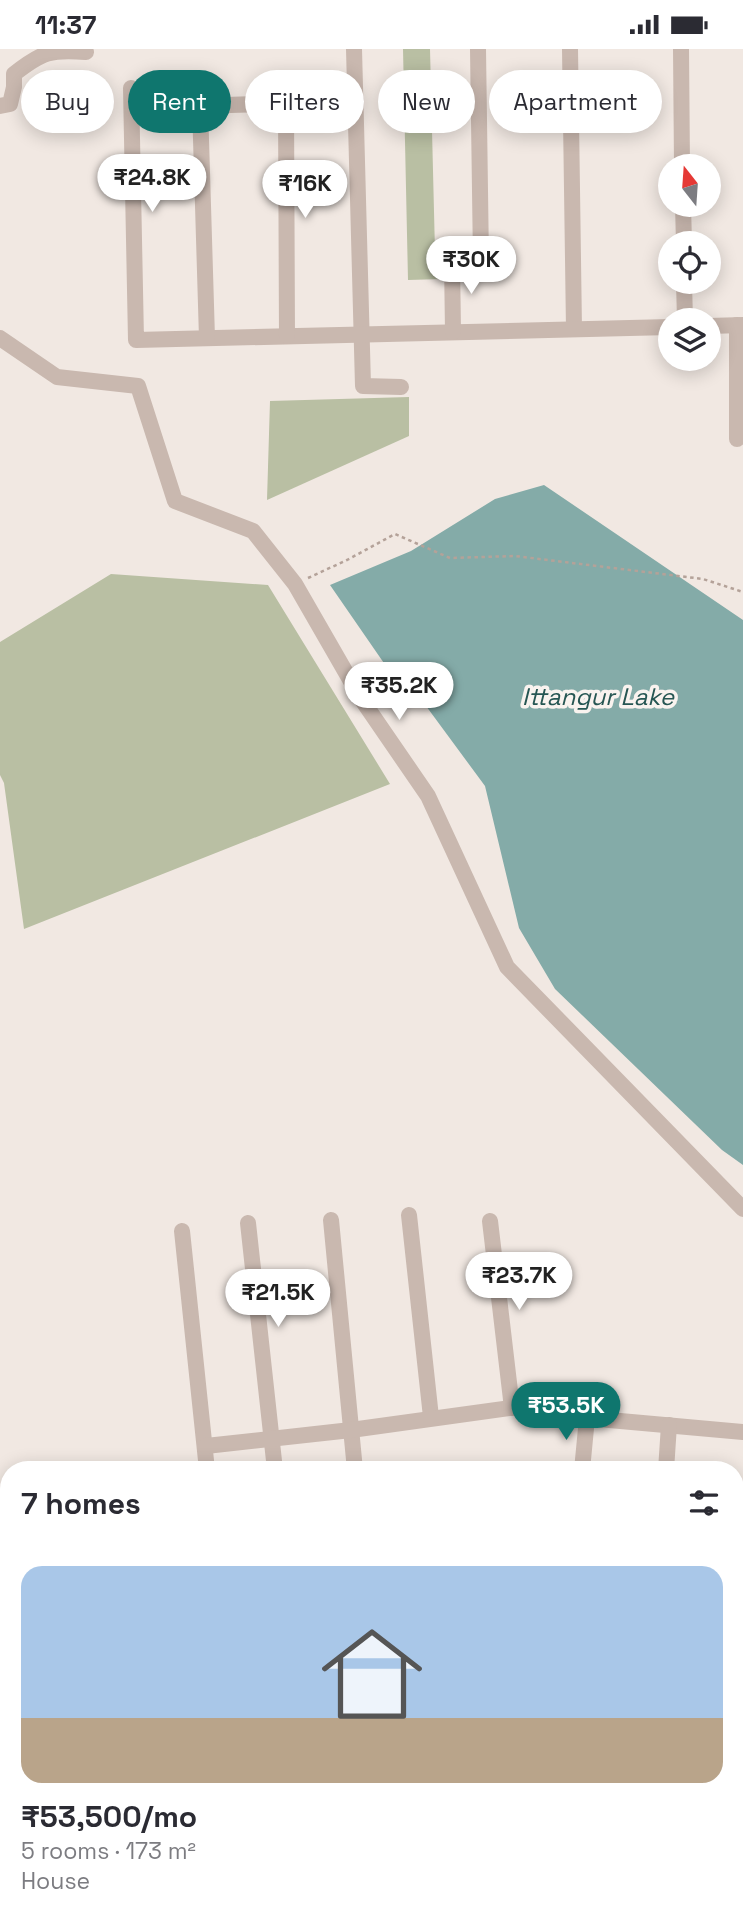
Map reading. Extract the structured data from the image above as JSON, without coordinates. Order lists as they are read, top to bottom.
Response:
{
  "water": ["Ittangur Lake"],
  "north": "top",
  "page": {
    "status": "11:37",
    "chip": [
      "Buy",
      "Rent",
      "Filters",
      "New",
      "Apartment"
    ],
    "price": [
      "₹24.8K",
      "₹16K",
      "₹30K",
      "₹35.2K",
      "₹23.7K",
      "₹21.5K",
      "₹53.5K"
    ],
    "heading": "7 homes",
    "list": [
      {
        "name": "₹53,500/mo",
        "note": "5 rooms · 173 m² · House"
      }
    ]
  }
}
